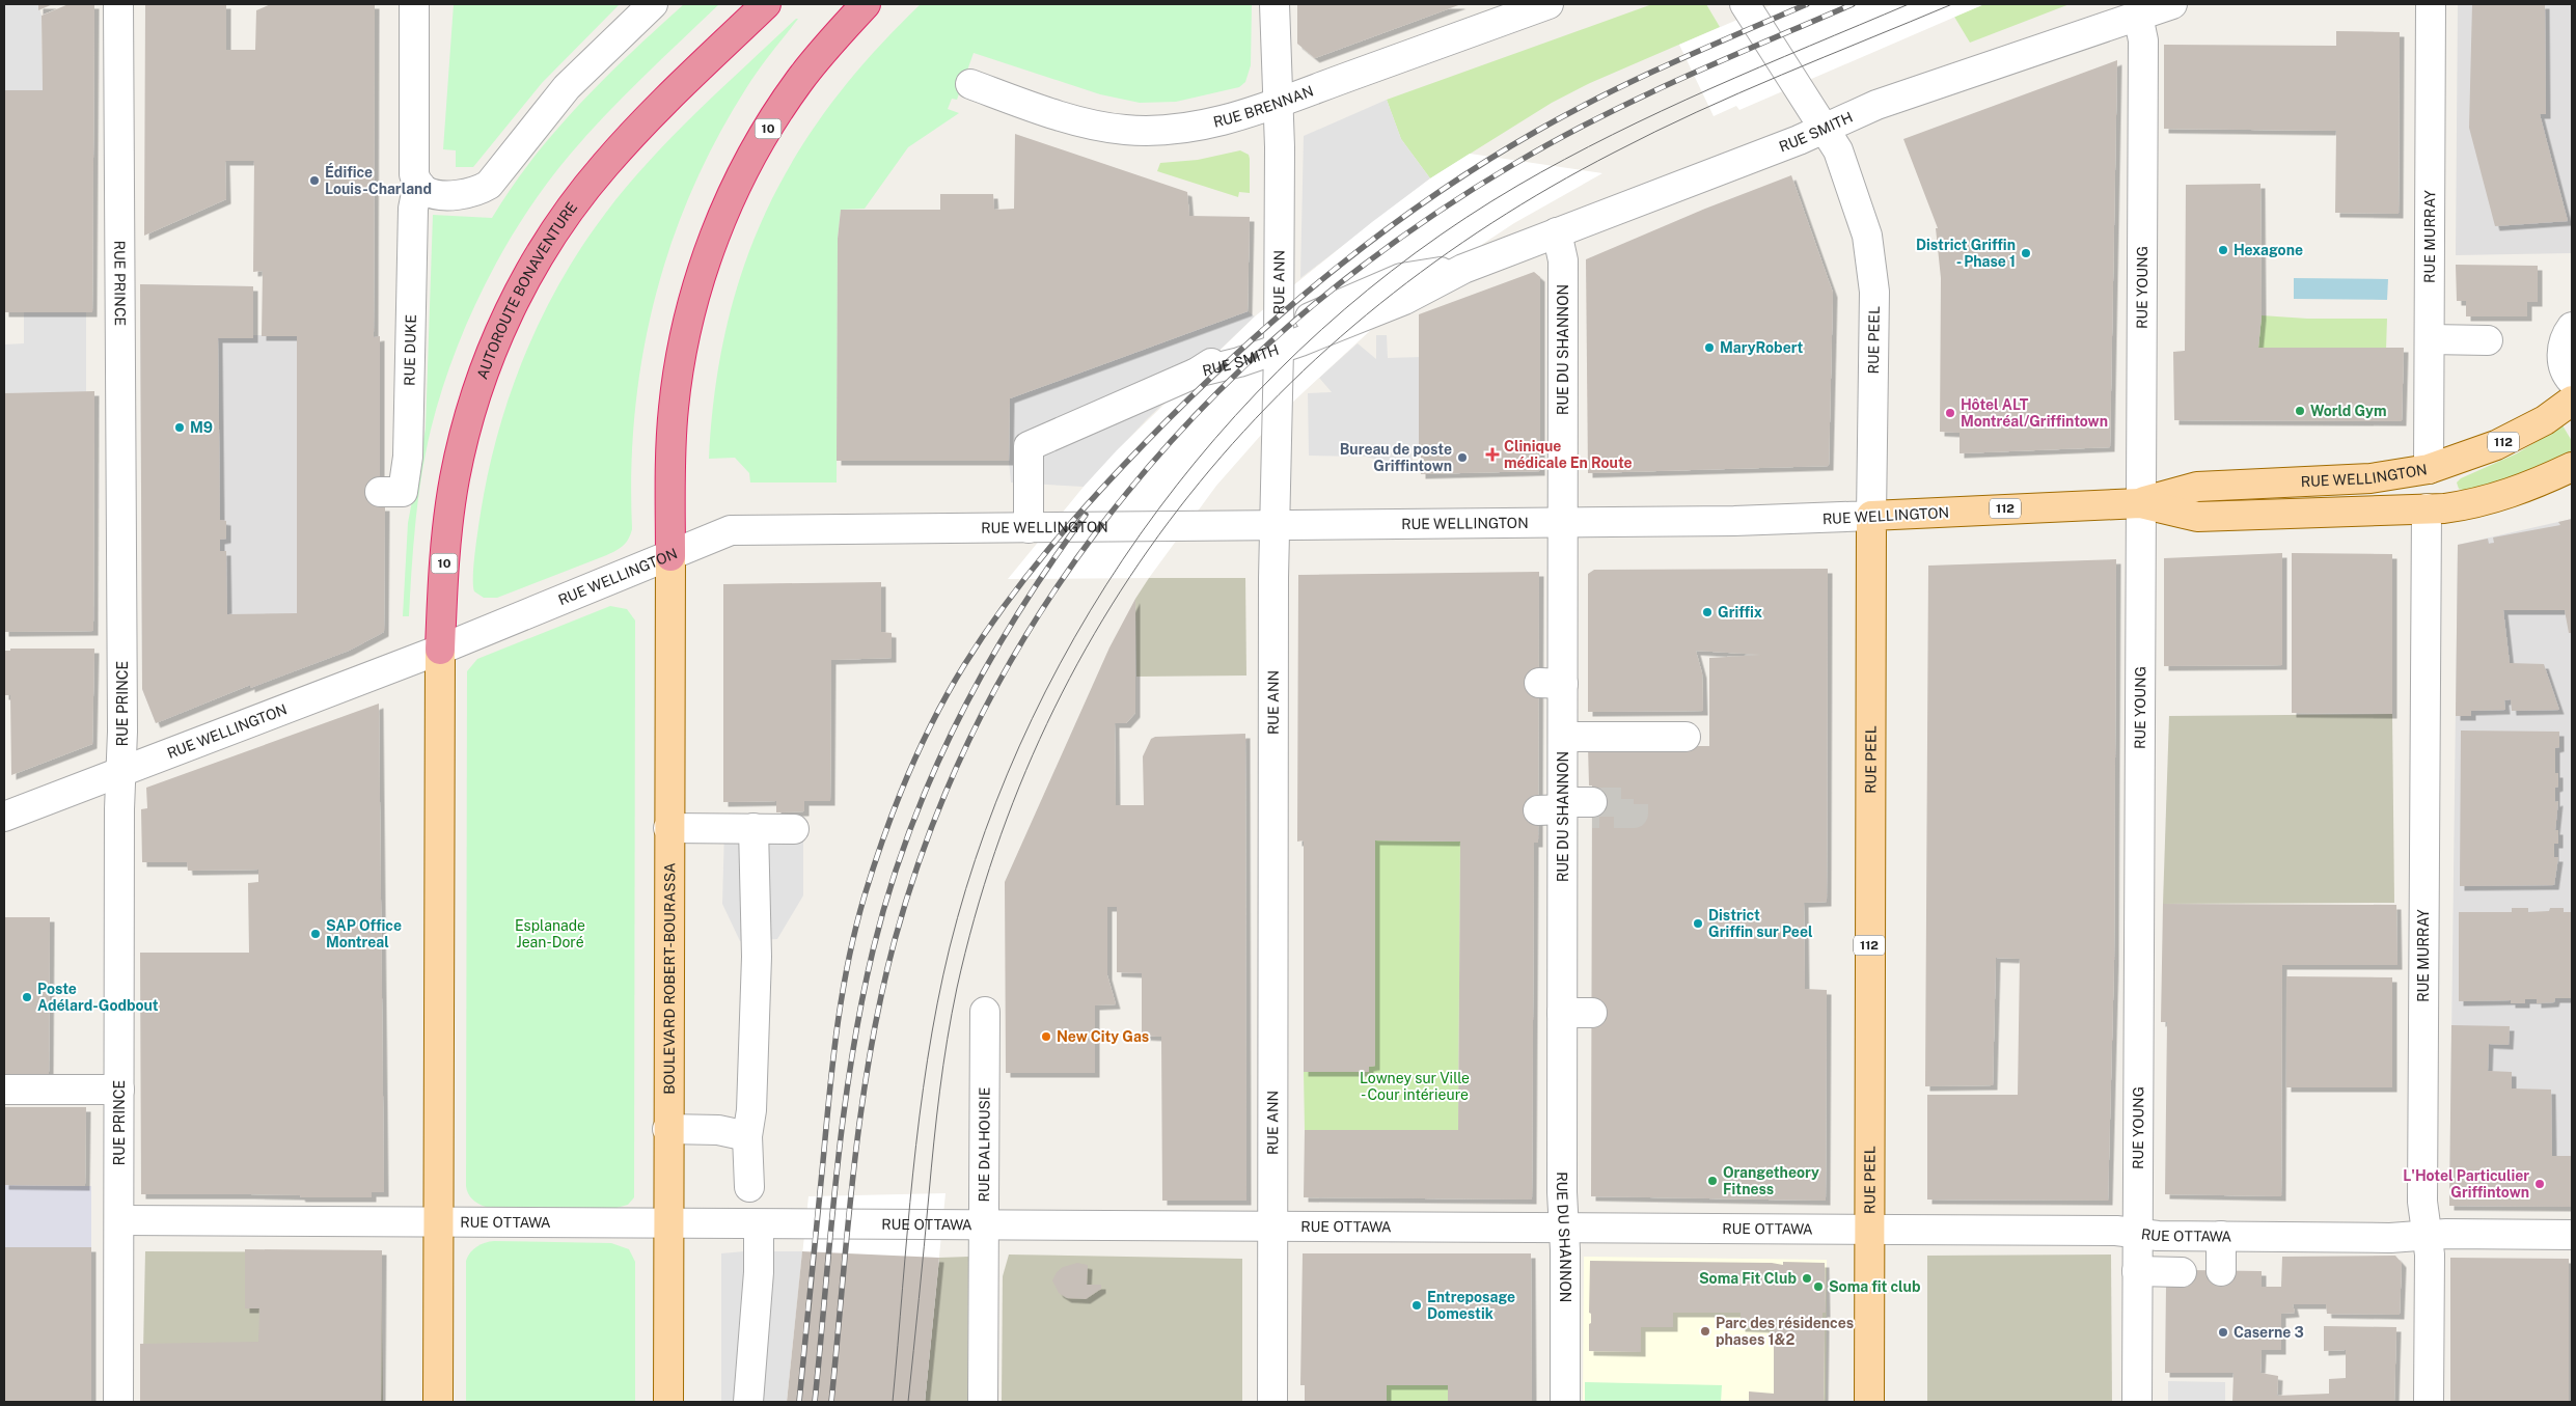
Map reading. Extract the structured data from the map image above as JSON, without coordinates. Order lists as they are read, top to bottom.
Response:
{
  "streets": {
    "highway": ["10", "AUTOROUTE BONAVENTURE"],
    "main road": [
      "RUE PEEL",
      "112",
      "RUE WELLINGTON",
      "BOULEVARD ROBERT-BOURASSA"
    ],
    "street": [
      "RUE BRENNAN",
      "RUE SMITH",
      "RUE MURRAY",
      "RUE ANN",
      "RUE PRINCE",
      "RUE YOUNG",
      "RUE DUKE",
      "RUE DU SHANNON",
      "RUE DALHOUSIE",
      "RUE OTTAWA"
    ]
  },
  "crossings": [
    ["RUE BRENNAN", "RUE ANN"],
    ["10", "RUE WELLINGTON"],
    ["10", "BOULEVARD ROBERT-BOURASSA"],
    ["RUE SMITH", "RUE ANN"],
    ["RUE SMITH", "RUE YOUNG"],
    ["RUE SMITH", "RUE PEEL"],
    ["RUE SMITH", "RUE DU SHANNON"],
    ["RUE SMITH", "RUE WELLINGTON"],
    ["RUE MURRAY", "RUE WELLINGTON"],
    ["RUE MURRAY", "RUE OTTAWA"],
    ["RUE ANN", "RUE WELLINGTON"],
    ["RUE ANN", "RUE OTTAWA"],
    ["RUE PRINCE", "RUE WELLINGTON"],
    ["RUE PRINCE", "RUE OTTAWA"],
    ["RUE YOUNG", "RUE WELLINGTON"],
    ["RUE YOUNG", "RUE OTTAWA"],
    ["AUTOROUTE BONAVENTURE", "RUE WELLINGTON"],
    ["RUE PEEL", "RUE WELLINGTON"],
    ["RUE PEEL", "RUE OTTAWA"],
    ["RUE DU SHANNON", "RUE WELLINGTON"],
    ["RUE DU SHANNON", "RUE OTTAWA"],
    ["RUE WELLINGTON", "BOULEVARD ROBERT-BOURASSA"],
    ["BOULEVARD ROBERT-BOURASSA", "RUE OTTAWA"],
    ["RUE DALHOUSIE", "RUE OTTAWA"]
  ],
  "parks": ["Esplanade Jean-Doré", "Lowney sur Ville - Cour intérieure"],
  "places": {
    "other": [
      "Édifice Louis-Charland",
      "Hexagone",
      "District Griffin - Phase 1",
      "MaryRobert",
      "World Gym",
      "Hôtel ALT Montréal/Griffintown",
      "M9",
      "Bureau de poste Griffintown",
      "Griffix",
      "District Griffin sur Peel",
      "SAP Office Montreal",
      "Poste Adélard-Godbout",
      "New City Gas",
      "Orangetheory Fitness",
      "L'Hotel Particulier Griffintown",
      "Soma Fit Club",
      "Soma fit club",
      "Entreposage Domestik",
      "Parc des résidences phases 1&2",
      "Caserne 3"
    ],
    "health": ["Clinique médicale En Route"]
  }
}
